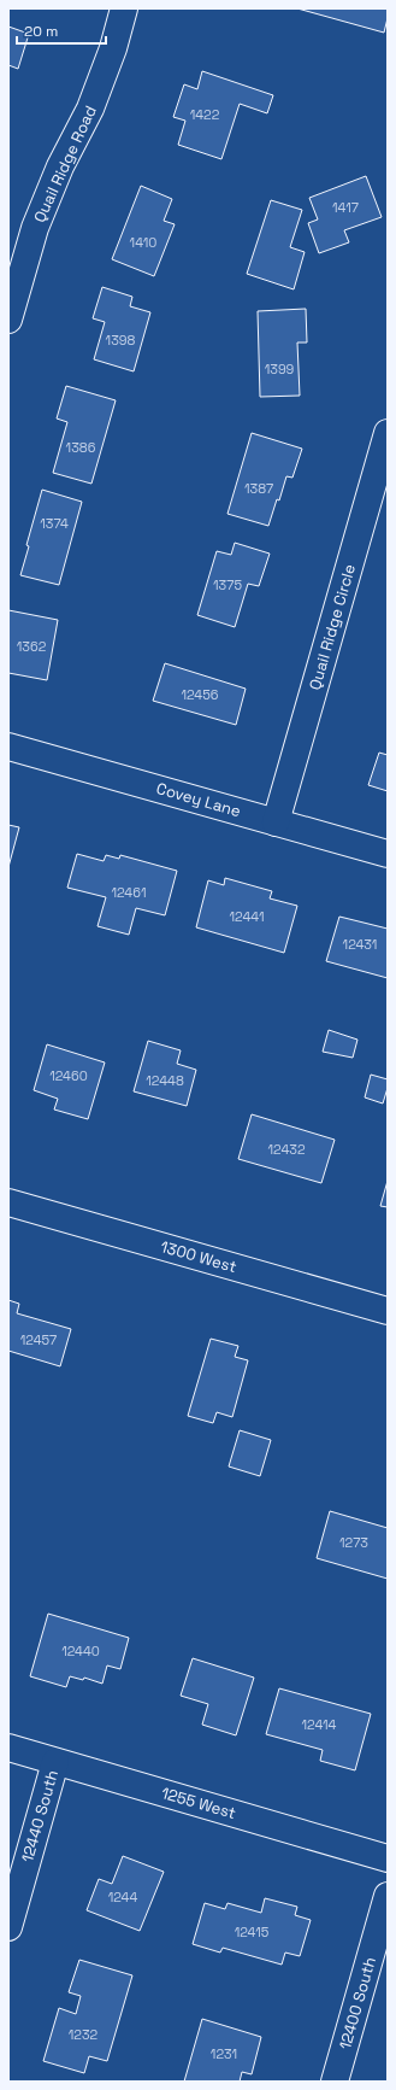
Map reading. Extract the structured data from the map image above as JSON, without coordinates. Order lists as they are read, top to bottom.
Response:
{
  "streets": {
    "street": [
      "Quail Ridge Road",
      "Quail Ridge Circle",
      "Covey Lane",
      "1300 West",
      "1255 West",
      "12440 South",
      "12400 South"
    ]
  },
  "crossings": [
    ["Quail Ridge Circle", "Covey Lane"],
    ["1255 West", "12440 South"]
  ],
  "house_numbers": [
    "1422",
    "1417",
    "1410",
    "1398",
    "1399",
    "1386",
    "1387",
    "1374",
    "1375",
    "1362",
    "12456",
    "12461",
    "12441",
    "12431",
    "12460",
    "12448",
    "12432",
    "12457",
    "1273",
    "12440",
    "12414",
    "1244",
    "12415",
    "1232",
    "1231"
  ],
  "scale_bar": "20 m"
}
